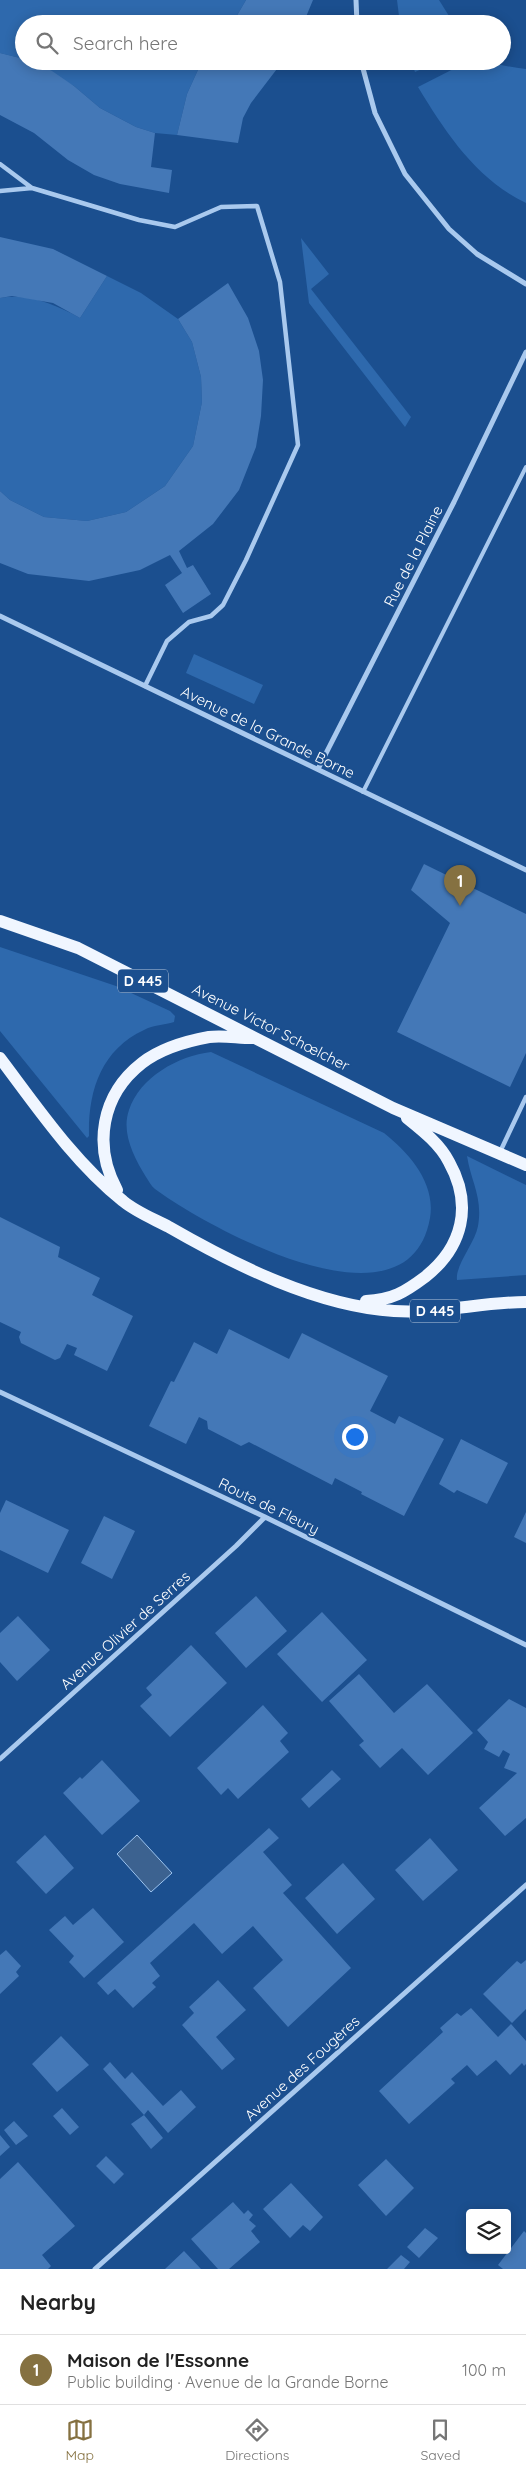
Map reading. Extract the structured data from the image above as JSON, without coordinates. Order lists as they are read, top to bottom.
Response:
{
  "streets": {
    "main road": ["D 445", "Avenue Victor Schœlcher"],
    "street": [
      "Rue de la Plaine",
      "Avenue de la Grande Borne",
      "Route de Fleury",
      "Avenue Olivier de Serres",
      "Avenue des Fougères"
    ]
  },
  "crossings": [
    ["Rue de la Plaine", "Avenue de la Grande Borne"],
    ["Route de Fleury", "Avenue Olivier de Serres"]
  ],
  "page": {
    "search": "Search here",
    "pins": "1",
    "heading": "Nearby",
    "list": [
      {
        "mark": "1",
        "name": "Maison de l'Essonne",
        "note": "Public building · Avenue de la Grande Borne",
        "value": "100 m"
      }
    ],
    "nav": ["Map", "Directions", "Saved"]
  }
}
